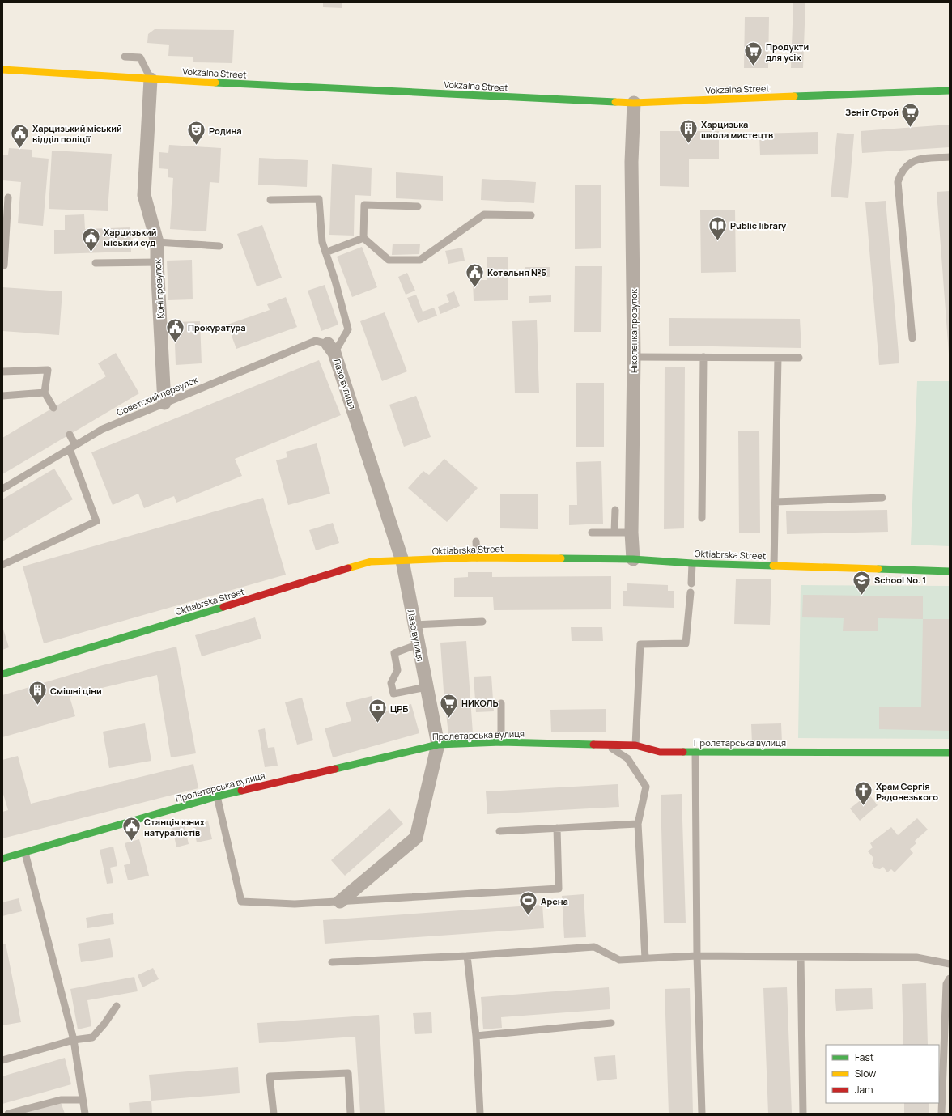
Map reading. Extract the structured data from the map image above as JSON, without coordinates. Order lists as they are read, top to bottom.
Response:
{
  "streets": {
    "main road": ["Vokzalna Street", "Oktiabrska Street", "Пролетарська вулиця"],
    "street": ["Коні провулок", "Ніколенка провулок", "Лазо вулиця"],
    "lane": ["Советский переулок"]
  },
  "crossings": [
    ["Vokzalna Street", "Коні провулок"],
    ["Vokzalna Street", "Ніколенка провулок"],
    ["Коні провулок", "Советский переулок"],
    ["Ніколенка провулок", "Oktiabrska Street"],
    ["Лазо вулиця", "Советский переулок"],
    ["Лазо вулиця", "Oktiabrska Street"],
    ["Лазо вулиця", "Пролетарська вулиця"]
  ],
  "places": {
    "supermarket": ["Продукти для усіх", "Зеніт Строй", "НИКОЛЬ"],
    "building": ["Харцизька школа мистецтв", "Смішні ціни"],
    "theatre": ["Родина"],
    "public building": [
      "Харцизький міський відділ поліції",
      "Харцизький міський суд",
      "Котельня №5",
      "Прокуратура",
      "Станція юних натуралістів"
    ],
    "library": ["Public library"],
    "school or university": ["School No. 1"],
    "bank": ["ЦРБ"],
    "church": ["Храм Сергія Радонезького"],
    "sports": ["Арена"]
  },
  "legend": ["Fast", "Slow", "Jam"]
}
